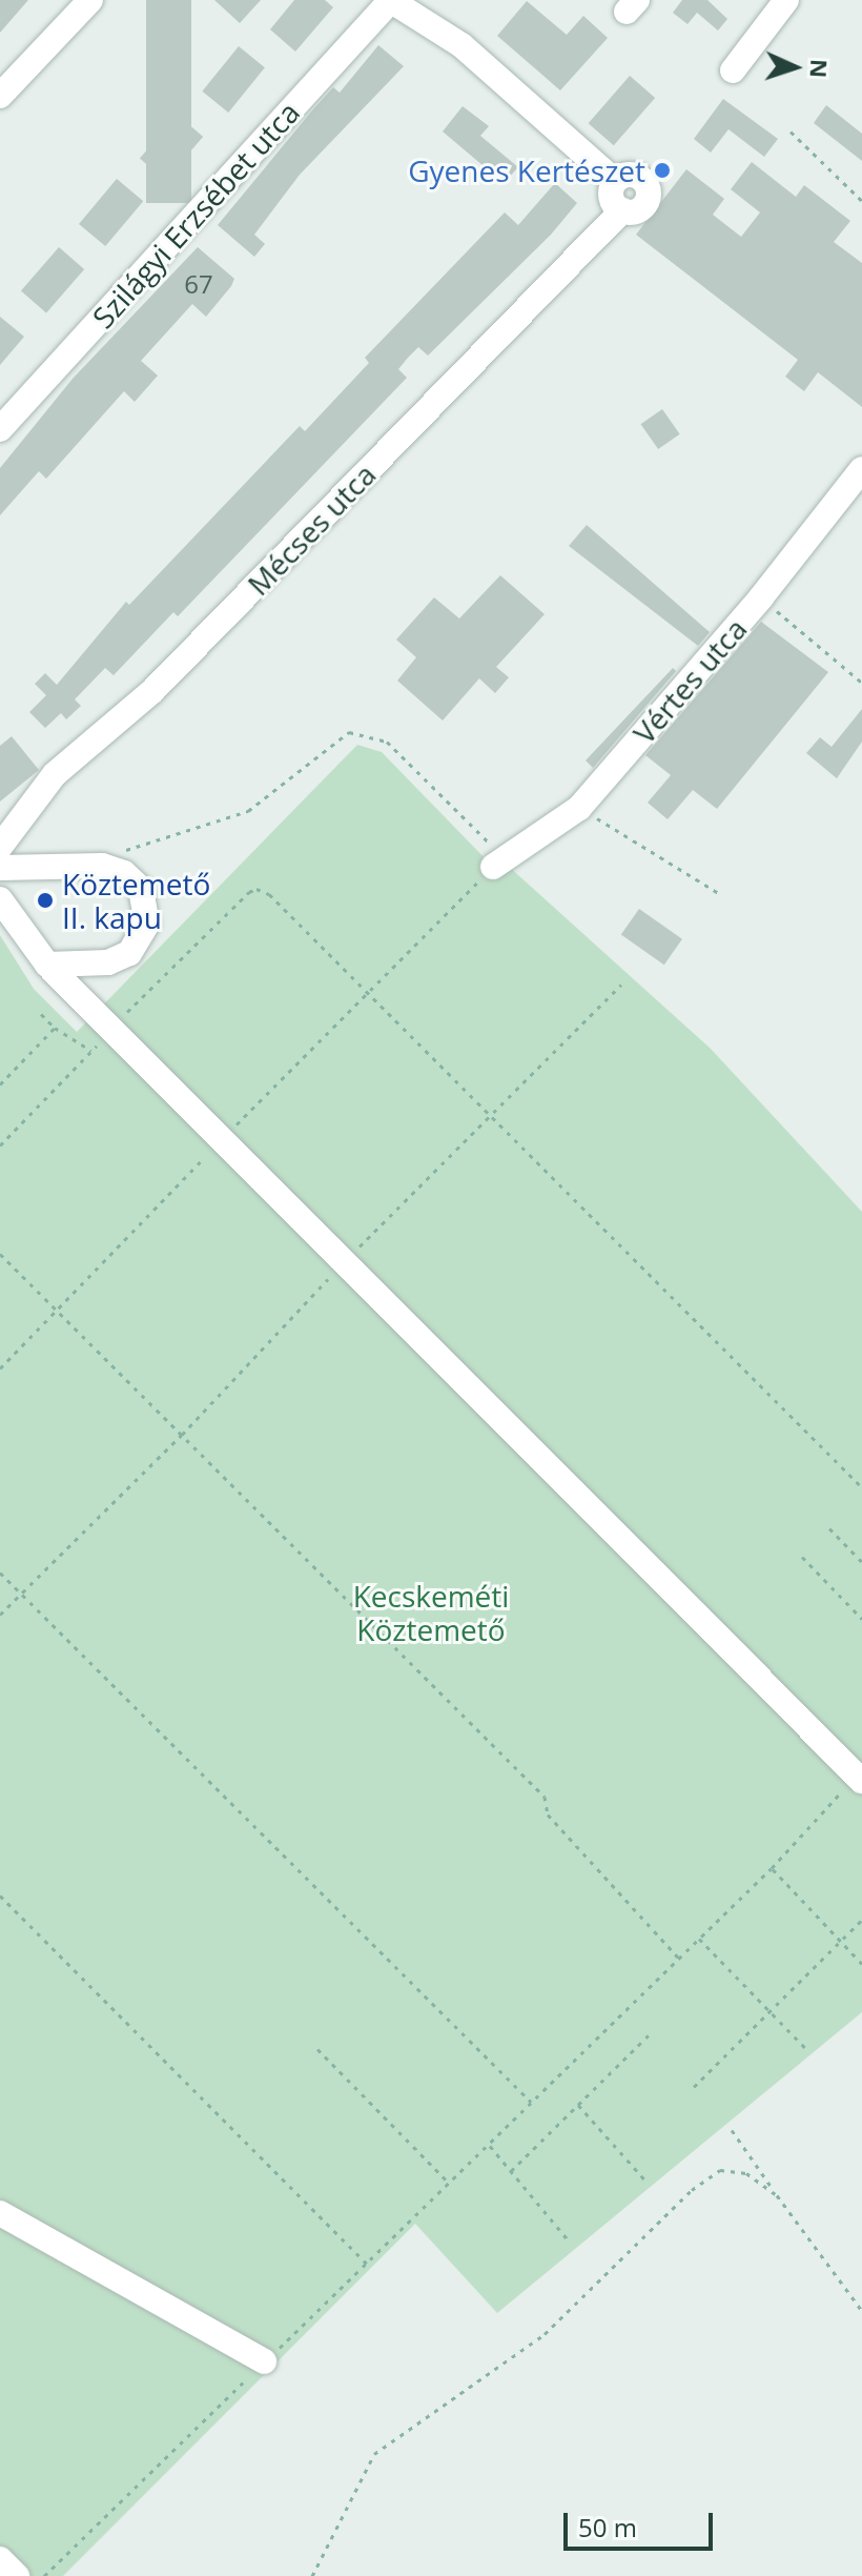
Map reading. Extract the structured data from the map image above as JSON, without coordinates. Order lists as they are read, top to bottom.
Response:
{
  "streets": {
    "street": ["Szilágyi Erzsébet utca", "Mécses utca", "Vértes utca"]
  },
  "crossings": [
    ["Szilágyi Erzsébet utca", "Mécses utca"]
  ],
  "parks": ["Kecskeméti Köztemető"],
  "places": ["Gyenes Kertészet", "Köztemető II. kapu"],
  "house_numbers": ["67"],
  "scale_bar": "50 m",
  "north": "right"
}
